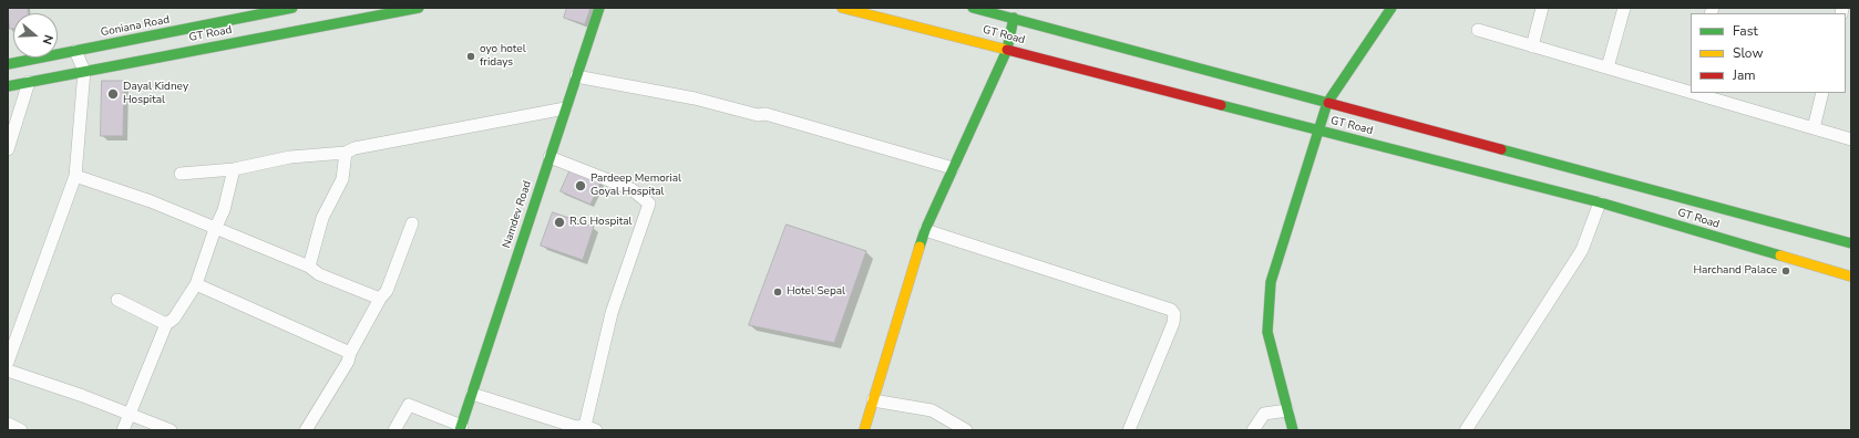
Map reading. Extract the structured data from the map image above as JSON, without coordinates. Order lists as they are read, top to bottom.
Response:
{
  "streets": {
    "main road": ["Goniana Road", "GT Road", "Namdev Road"]
  },
  "places": [
    "oyo hotel fridays",
    "Dayal Kidney Hospital",
    "Pardeep Memorial Goyal Hospital",
    "R.G Hospital",
    "Harchand Palace",
    "Hotel Sepal"
  ],
  "legend": ["Fast", "Slow", "Jam"],
  "north": "right"
}
